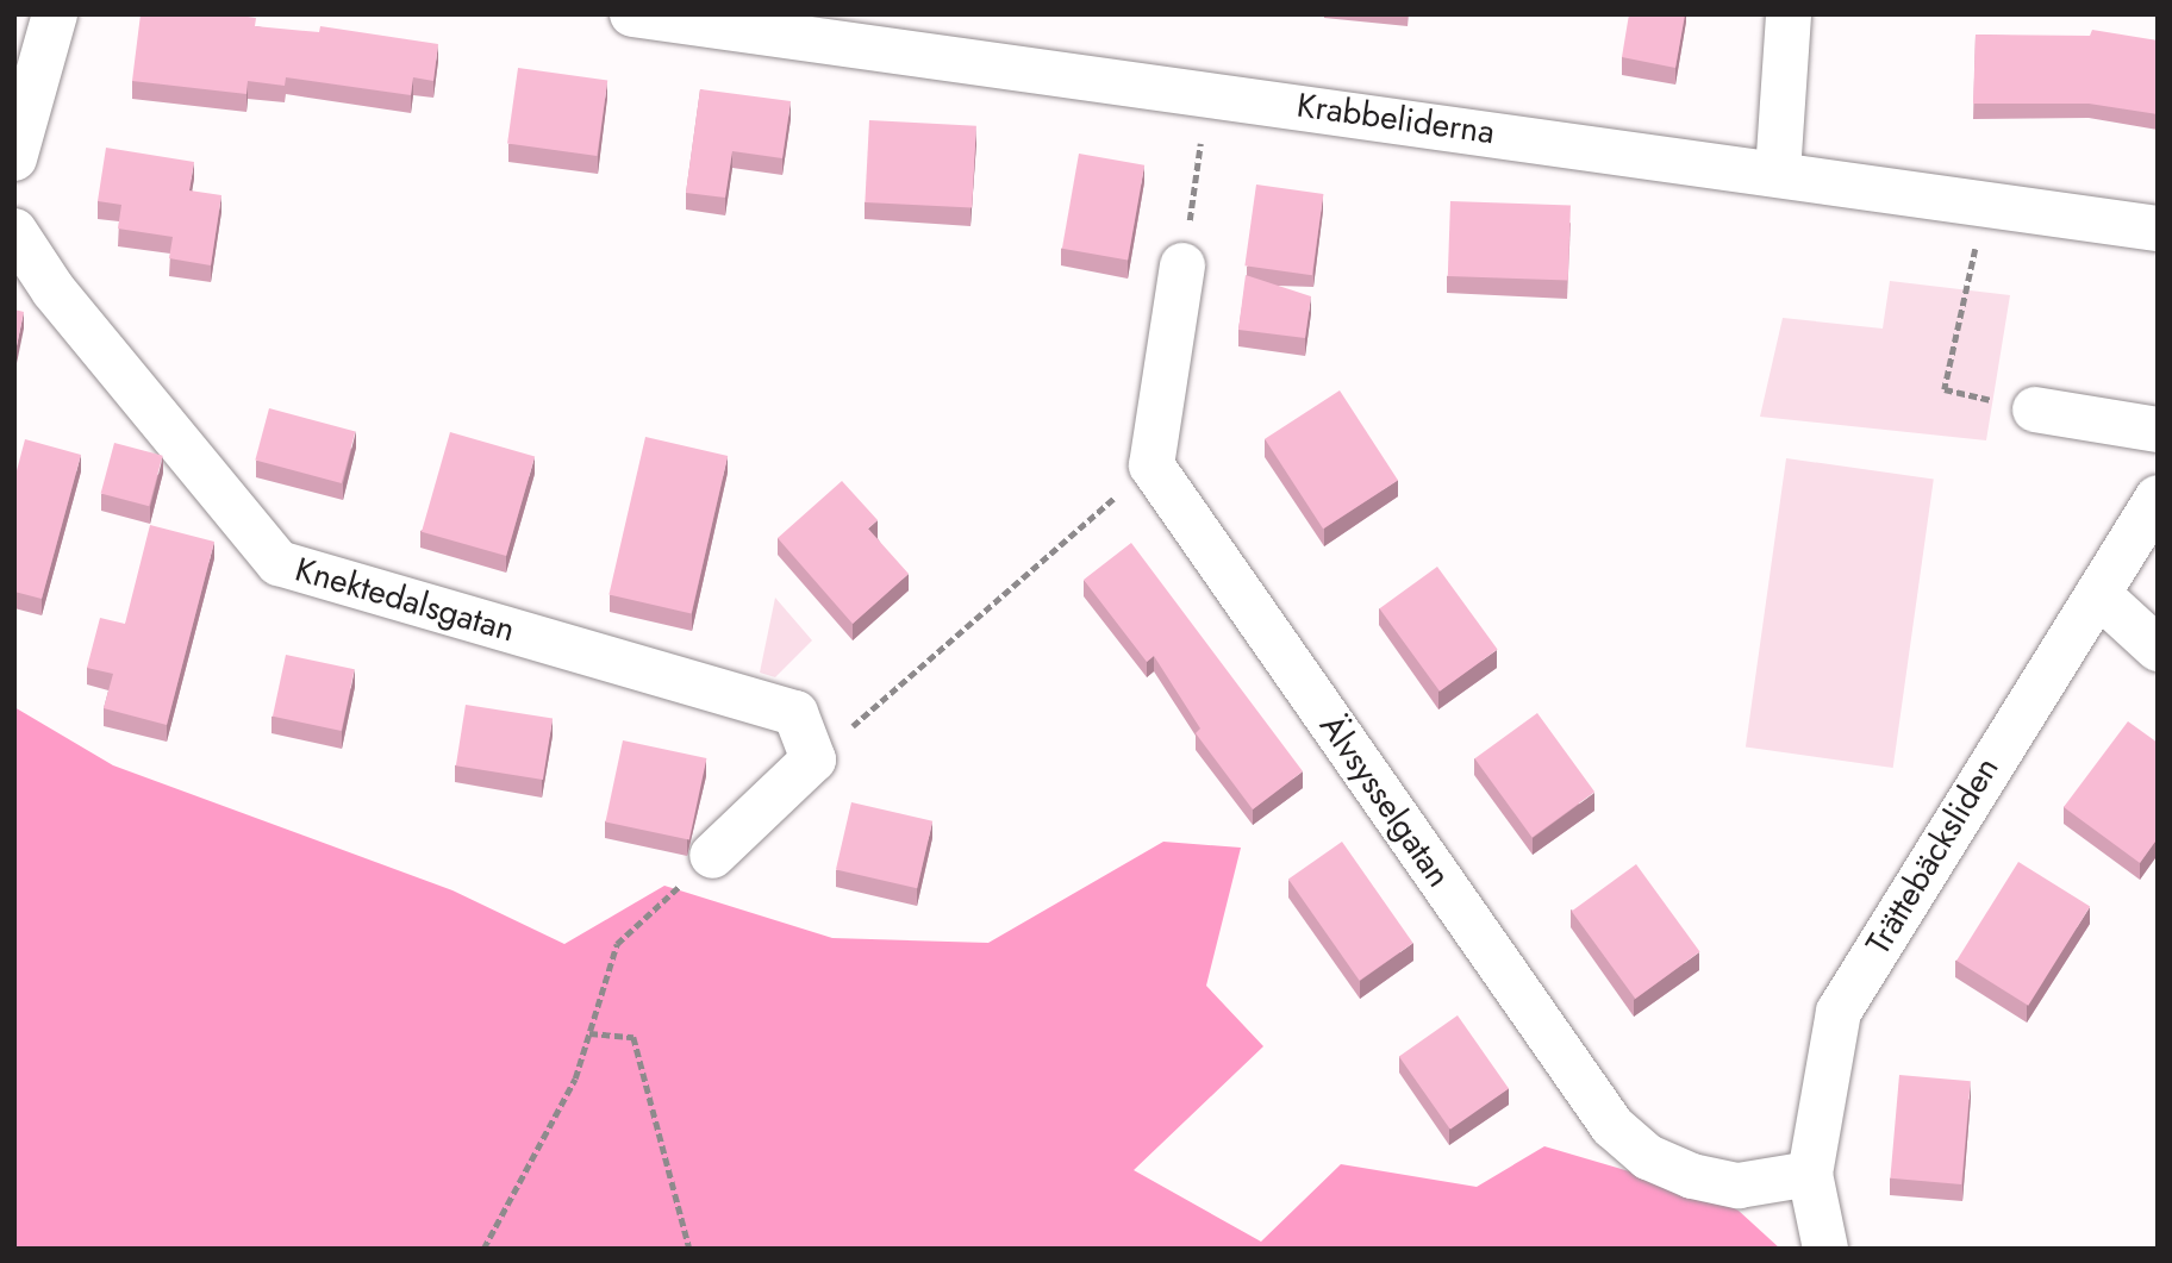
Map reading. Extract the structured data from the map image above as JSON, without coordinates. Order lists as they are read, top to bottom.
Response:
{
  "streets": {
    "street": [
      "Krabbeliderna",
      "Knektedalsgatan",
      "Älvsysselgatan",
      "Trättebäcksliden"
    ]
  },
  "crossings": [
    ["Älvsysselgatan", "Trättebäcksliden"]
  ]
}
